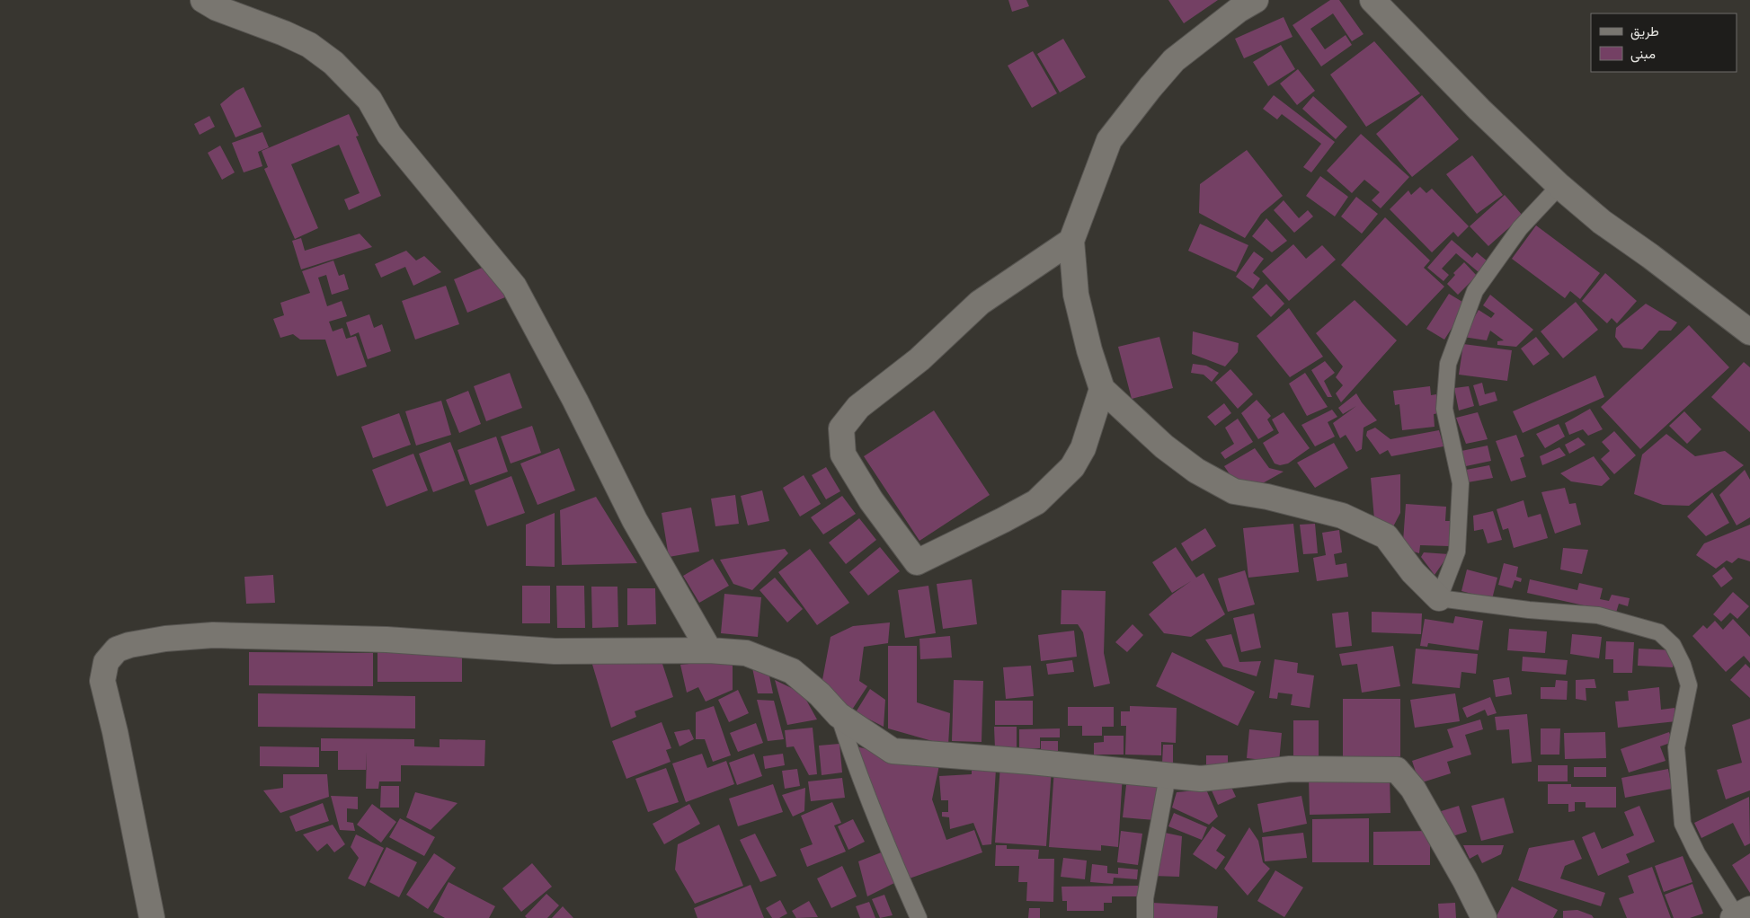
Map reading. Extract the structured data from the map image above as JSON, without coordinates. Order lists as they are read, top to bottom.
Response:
{
  "legend": ["طريق", "مبنى"]
}
